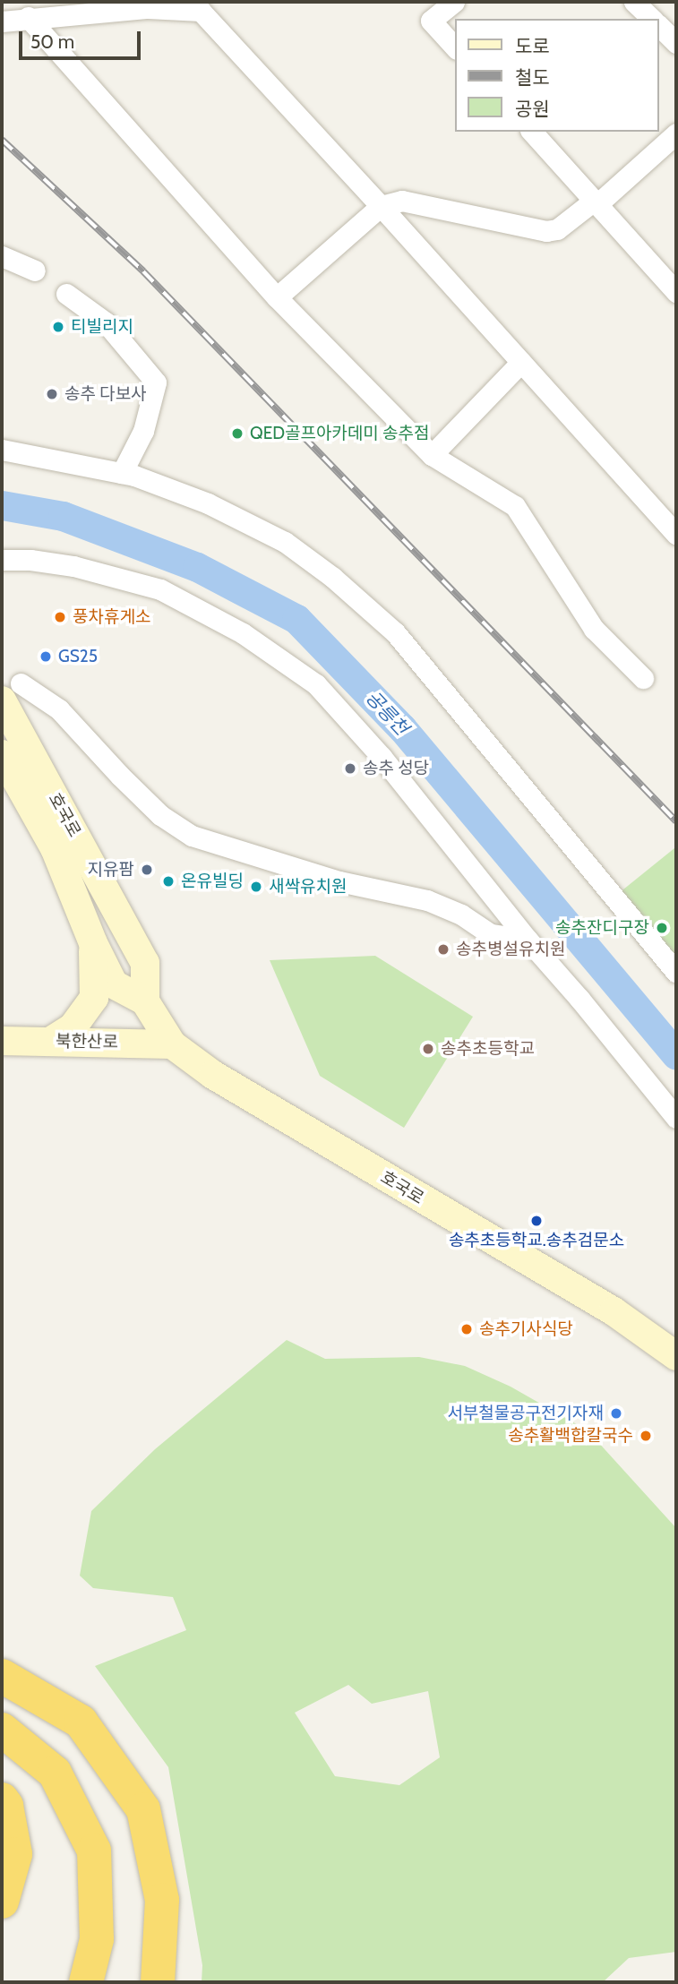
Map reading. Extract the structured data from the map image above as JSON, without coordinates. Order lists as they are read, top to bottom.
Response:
{
  "streets": {
    "street": ["호국로", "북한산로"]
  },
  "crossings": [
    ["호국로", "북한산로"]
  ],
  "water": ["공릉천"],
  "places": [
    "티빌리지",
    "송추 다보사",
    "QED골프아카데미 송추점",
    "풍차휴게소",
    "GS25",
    "송추 성당",
    "지유팜",
    "온유빌딩",
    "새싹유치원",
    "송추잔디구장",
    "송추병설유치원",
    "송추초등학교",
    "송추초등학교.송추검문소",
    "송추기사식당",
    "서부철물공구전기자재",
    "송추활백합칼국수"
  ],
  "legend": ["도로", "철도", "공원"],
  "scale_bar": "50 m"
}
